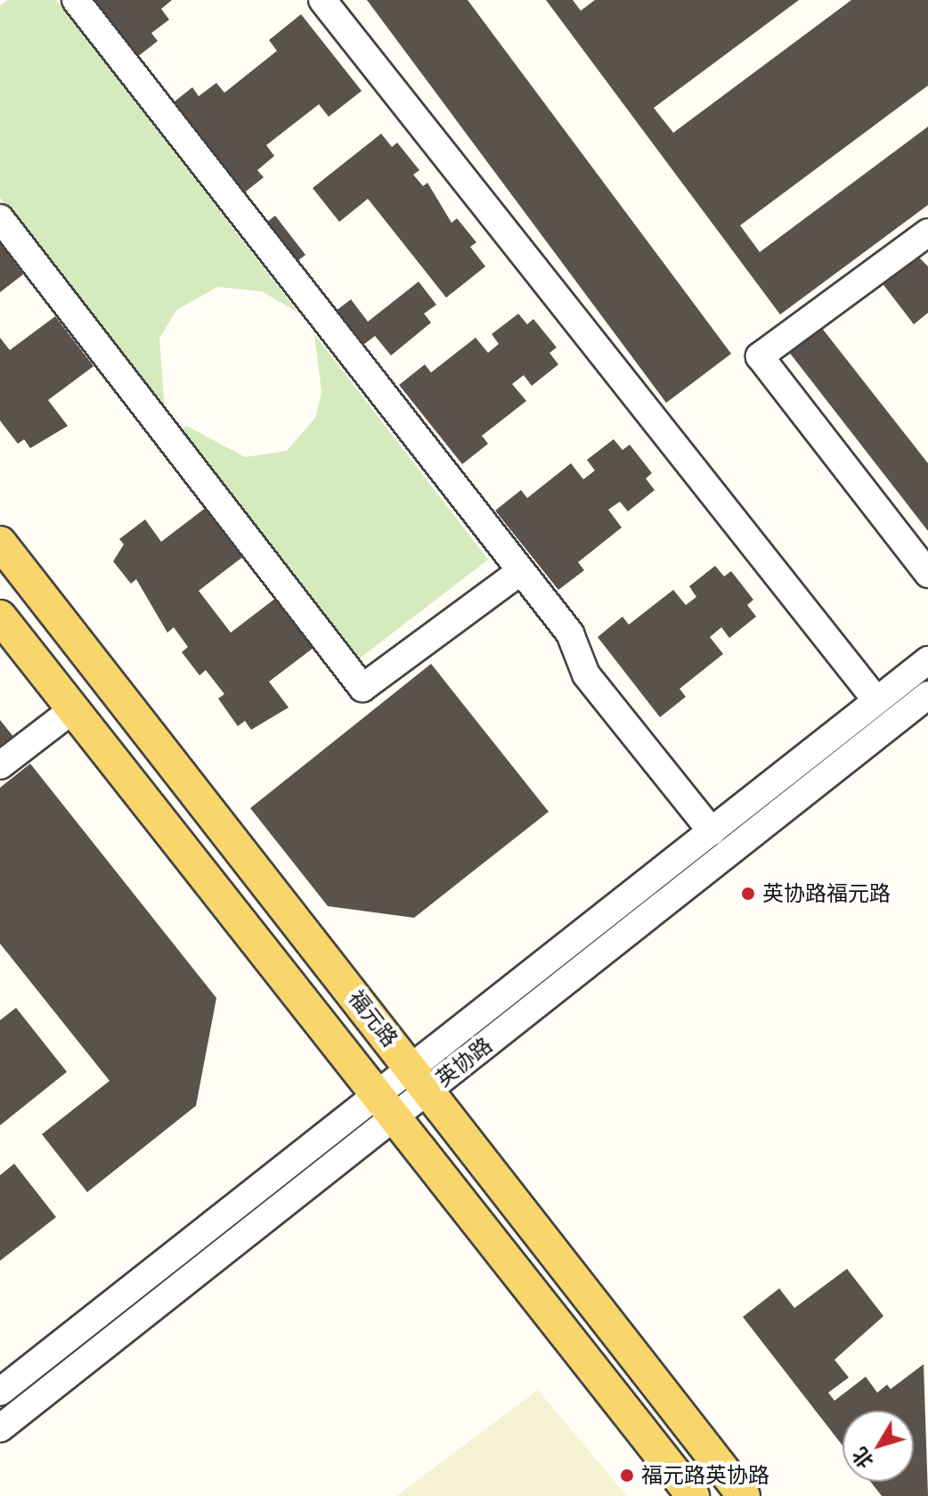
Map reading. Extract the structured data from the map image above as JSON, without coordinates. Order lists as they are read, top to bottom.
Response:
{
  "streets": {
    "main road": ["福元路"],
    "street": ["英协路"]
  },
  "crossings": [
    ["福元路", "英协路"]
  ],
  "places": ["英协路福元路", "福元路英协路"],
  "north": "bottom left"
}
